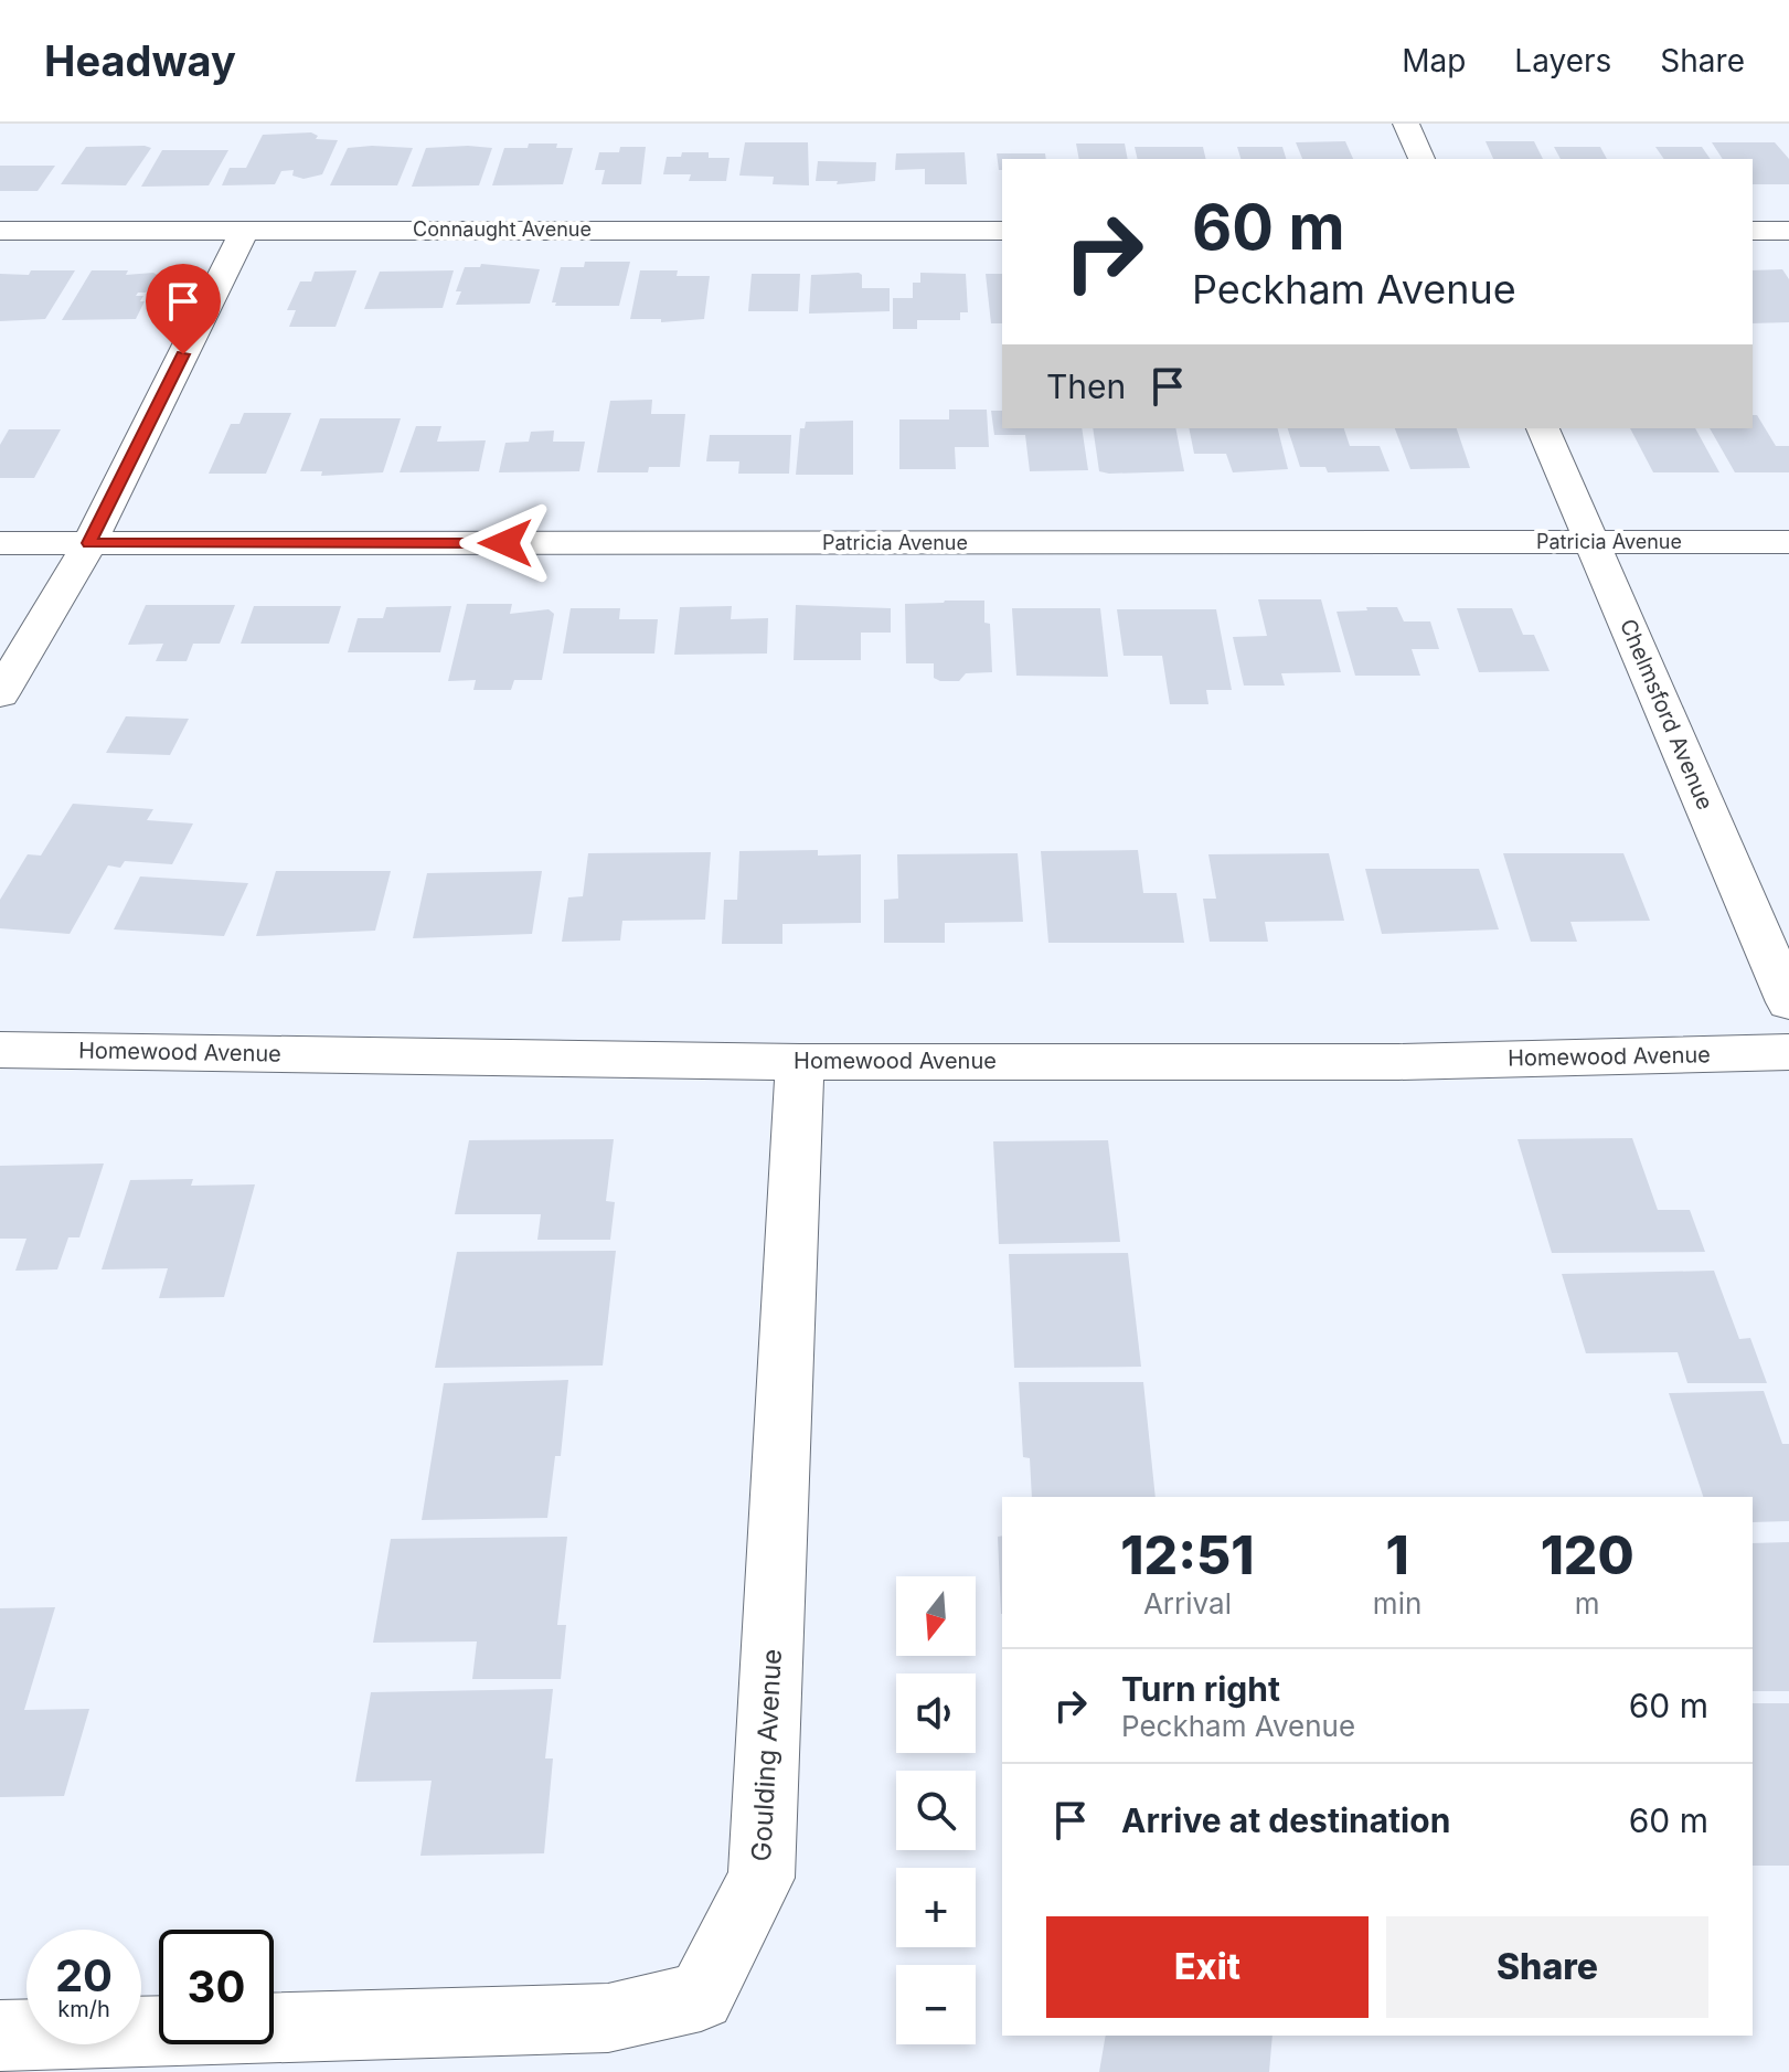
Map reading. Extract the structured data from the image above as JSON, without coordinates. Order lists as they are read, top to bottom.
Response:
{
  "streets": {
    "street": [
      "Connaught Avenue",
      "Patricia Avenue",
      "Chelmsford Avenue",
      "Homewood Avenue",
      "Goulding Avenue"
    ]
  },
  "crossings": [
    ["Patricia Avenue", "Chelmsford Avenue"],
    ["Homewood Avenue", "Goulding Avenue"]
  ],
  "north": "bottom",
  "page": {
    "header": "Headway",
    "nav": ["Map", "Layers", "Share"],
    "turn": ["60 m", "Peckham Avenue"],
    "then": "Then",
    "eta": [
      "12:51",
      "Arrival",
      "1",
      "min",
      "120",
      "m"
    ],
    "map_buttons": ["+", "−"],
    "list": [
      {
        "name": "Turn right",
        "note": "Peckham Avenue",
        "value": "60 m"
      },
      {
        "name": "Arrive at destination",
        "value": "60 m"
      }
    ],
    "buttons": ["Exit", "Share"],
    "speed": "20 km/h",
    "limit": "30"
  }
}
